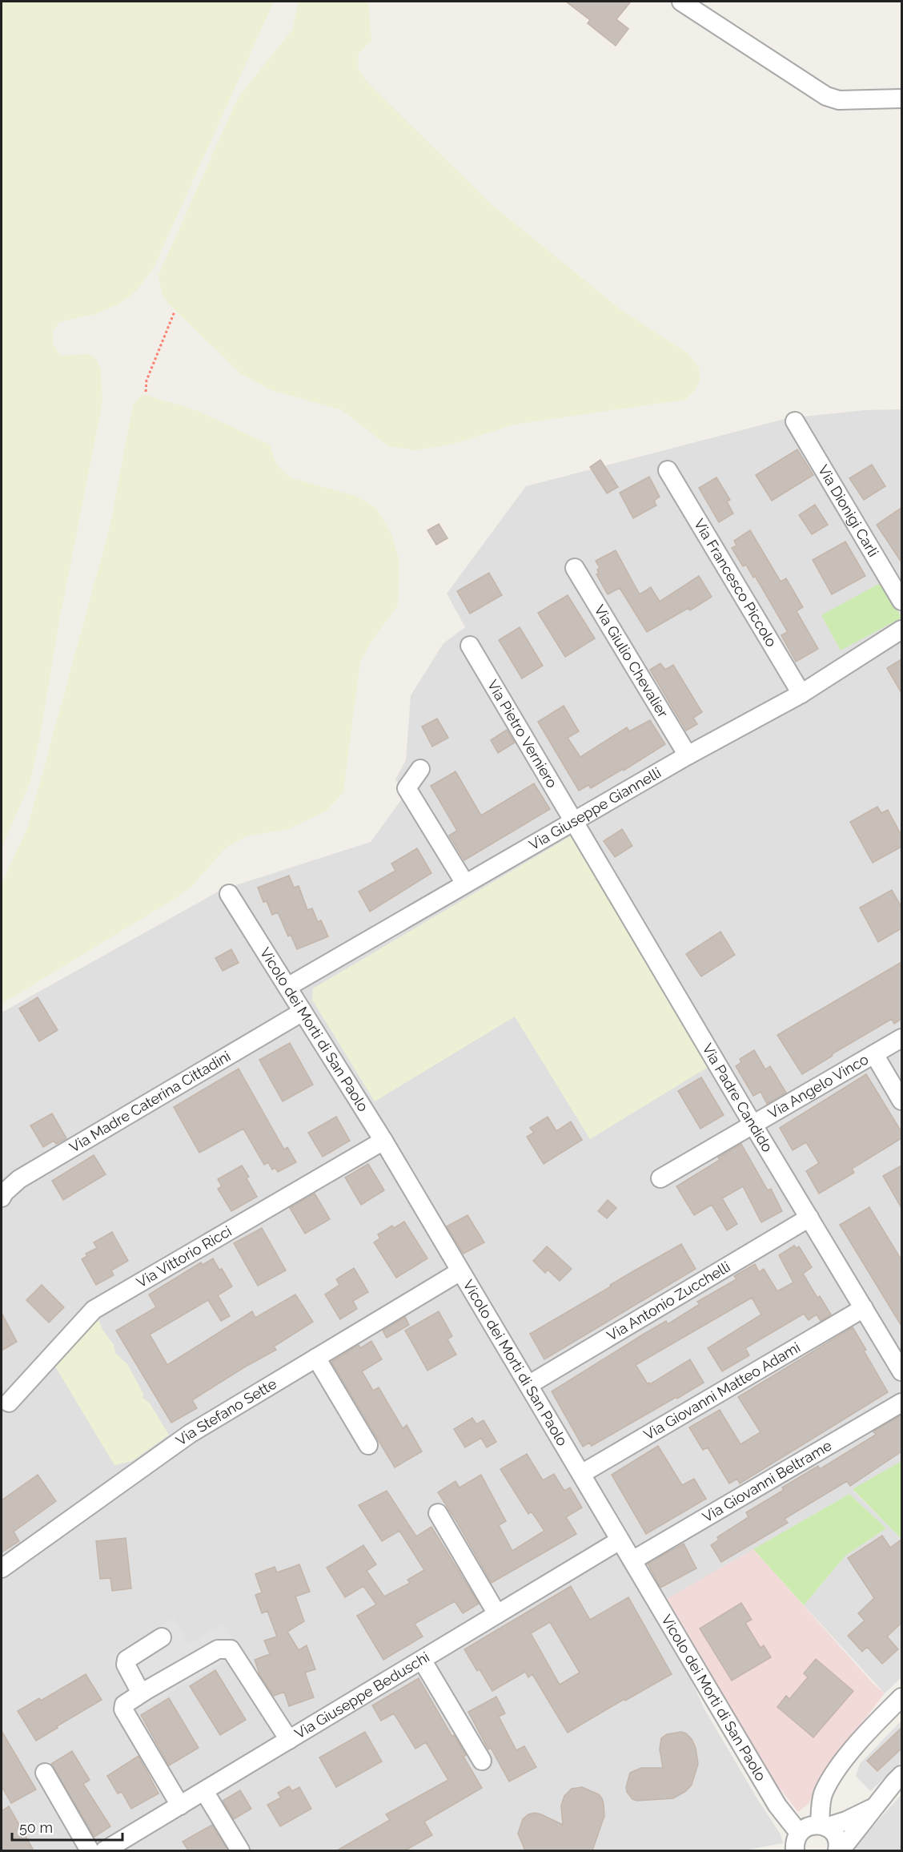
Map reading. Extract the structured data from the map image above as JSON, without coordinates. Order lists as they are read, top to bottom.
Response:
{
  "streets": {
    "street": [
      "Via Dionigi Carli",
      "Via Francesco Piccolo",
      "Via Giulio Chevalier",
      "Via Pietro Verniero",
      "Via Giuseppe Giannelli",
      "Vicolo dei Morti di San Paolo",
      "Via Angelo Vinco",
      "Via Padre Candido",
      "Via Madre Caterina Cittadini",
      "Via Vittorio Ricci",
      "Via Antonio Zucchelli",
      "Via Giovanni Matteo Adami",
      "Via Stefano Sette",
      "Via Giovanni Beltrame",
      "Via Giuseppe Beduschi"
    ]
  },
  "crossings": [
    ["Via Francesco Piccolo", "Via Giuseppe Giannelli"],
    ["Via Giulio Chevalier", "Via Giuseppe Giannelli"],
    ["Via Pietro Verniero", "Via Giuseppe Giannelli"],
    ["Via Pietro Verniero", "Via Padre Candido"],
    ["Via Giuseppe Giannelli", "Vicolo dei Morti di San Paolo"],
    ["Via Giuseppe Giannelli", "Via Padre Candido"],
    ["Vicolo dei Morti di San Paolo", "Via Madre Caterina Cittadini"],
    ["Vicolo dei Morti di San Paolo", "Via Vittorio Ricci"],
    ["Vicolo dei Morti di San Paolo", "Via Antonio Zucchelli"],
    ["Vicolo dei Morti di San Paolo", "Via Giovanni Matteo Adami"],
    ["Vicolo dei Morti di San Paolo", "Via Stefano Sette"],
    ["Vicolo dei Morti di San Paolo", "Via Giovanni Beltrame"],
    ["Vicolo dei Morti di San Paolo", "Via Giuseppe Beduschi"],
    ["Via Angelo Vinco", "Via Padre Candido"],
    ["Via Padre Candido", "Via Antonio Zucchelli"],
    ["Via Padre Candido", "Via Giovanni Matteo Adami"]
  ],
  "scale_bar": "50 m"
}
